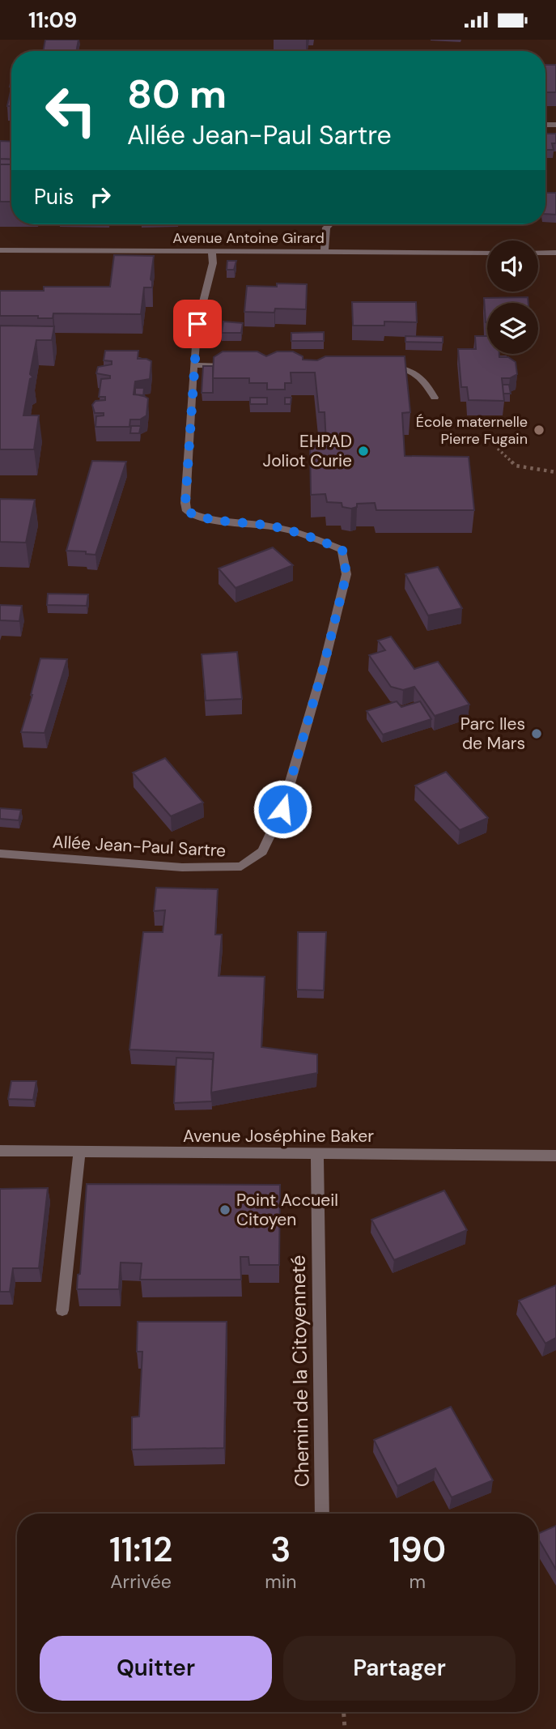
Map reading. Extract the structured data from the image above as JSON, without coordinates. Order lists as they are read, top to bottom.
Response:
{
  "streets": {
    "street": [
      "Avenue Antoine Girard",
      "Allée Jean-Paul Sartre",
      "Avenue Joséphine Baker",
      "Chemin de la Citoyenneté"
    ]
  },
  "crossings": [
    ["Avenue Joséphine Baker", "Chemin de la Citoyenneté"]
  ],
  "places": [
    "École maternelle Pierre Fugain",
    "EHPAD Joliot Curie",
    "Parc Iles de Mars",
    "Point Accueil Citoyen"
  ],
  "page": {
    "status": "11:09",
    "turn": ["80 m", "Allée Jean-Paul Sartre"],
    "then": "Puis",
    "eta": [
      "11:12",
      "Arrivée",
      "3",
      "min",
      "190",
      "m"
    ],
    "buttons": ["Quitter", "Partager"]
  }
}
